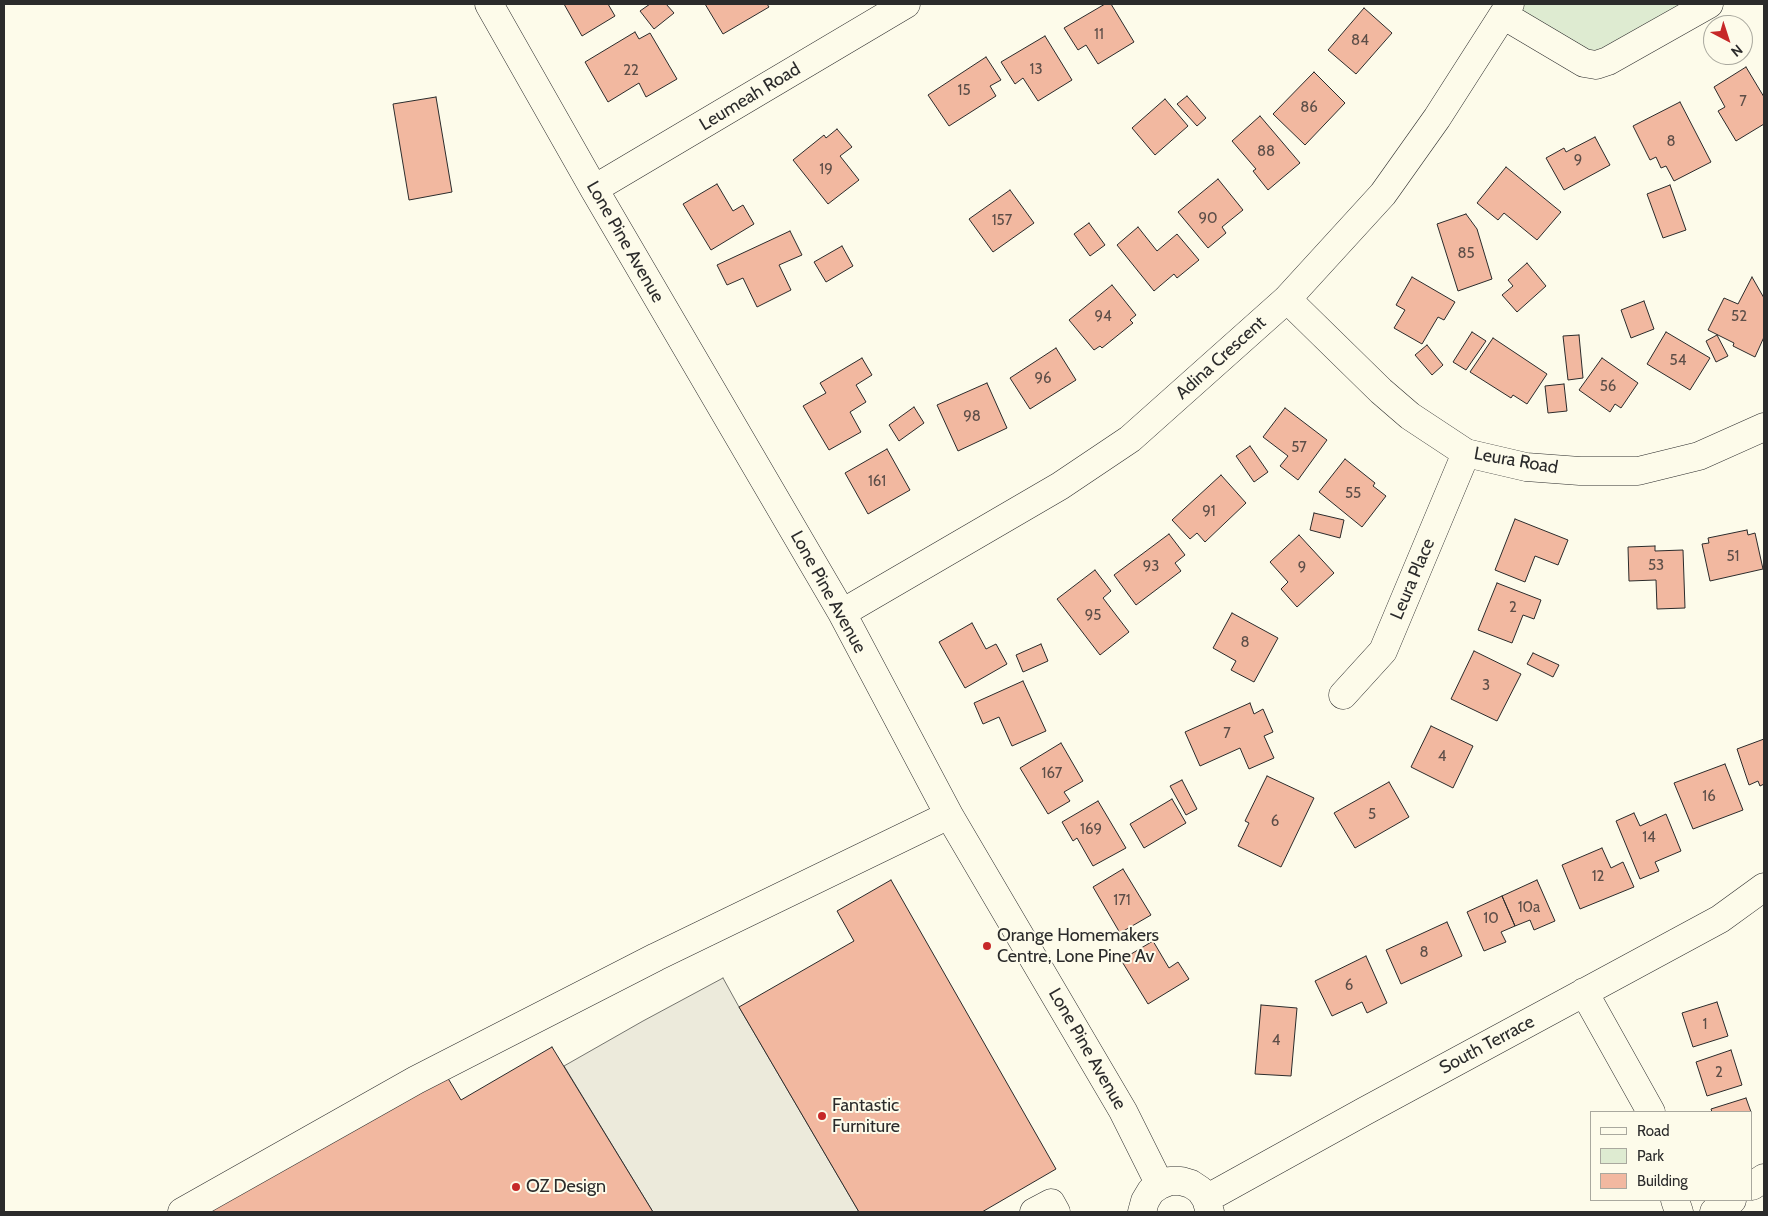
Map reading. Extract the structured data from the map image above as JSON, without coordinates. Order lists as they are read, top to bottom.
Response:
{
  "streets": {
    "street": [
      "Leumeah Road",
      "Lone Pine Avenue",
      "Adina Crescent",
      "Leura Road",
      "Leura Place",
      "South Terrace"
    ]
  },
  "crossings": [
    ["Leumeah Road", "Lone Pine Avenue"],
    ["Lone Pine Avenue", "Adina Crescent"],
    ["Adina Crescent", "Leura Road"],
    ["Leura Road", "Leura Place"]
  ],
  "places": ["Orange Homemakers Centre, Lone Pine Av", "Fantastic Furniture", "OZ Design"],
  "house_numbers": [
    "11",
    "84",
    "13",
    "22",
    "15",
    "7",
    "86",
    "8",
    "88",
    "9",
    "19",
    "90",
    "157",
    "85",
    "94",
    "52",
    "54",
    "96",
    "56",
    "98",
    "57",
    "161",
    "55",
    "91",
    "51",
    "53",
    "93",
    "9",
    "2",
    "95",
    "8",
    "3",
    "7",
    "4",
    "167",
    "16",
    "5",
    "6",
    "169",
    "14",
    "12",
    "171",
    "10a",
    "10",
    "8",
    "6",
    "1",
    "4",
    "2"
  ],
  "legend": ["Road", "Park", "Building"],
  "north": "bottom right"
}
